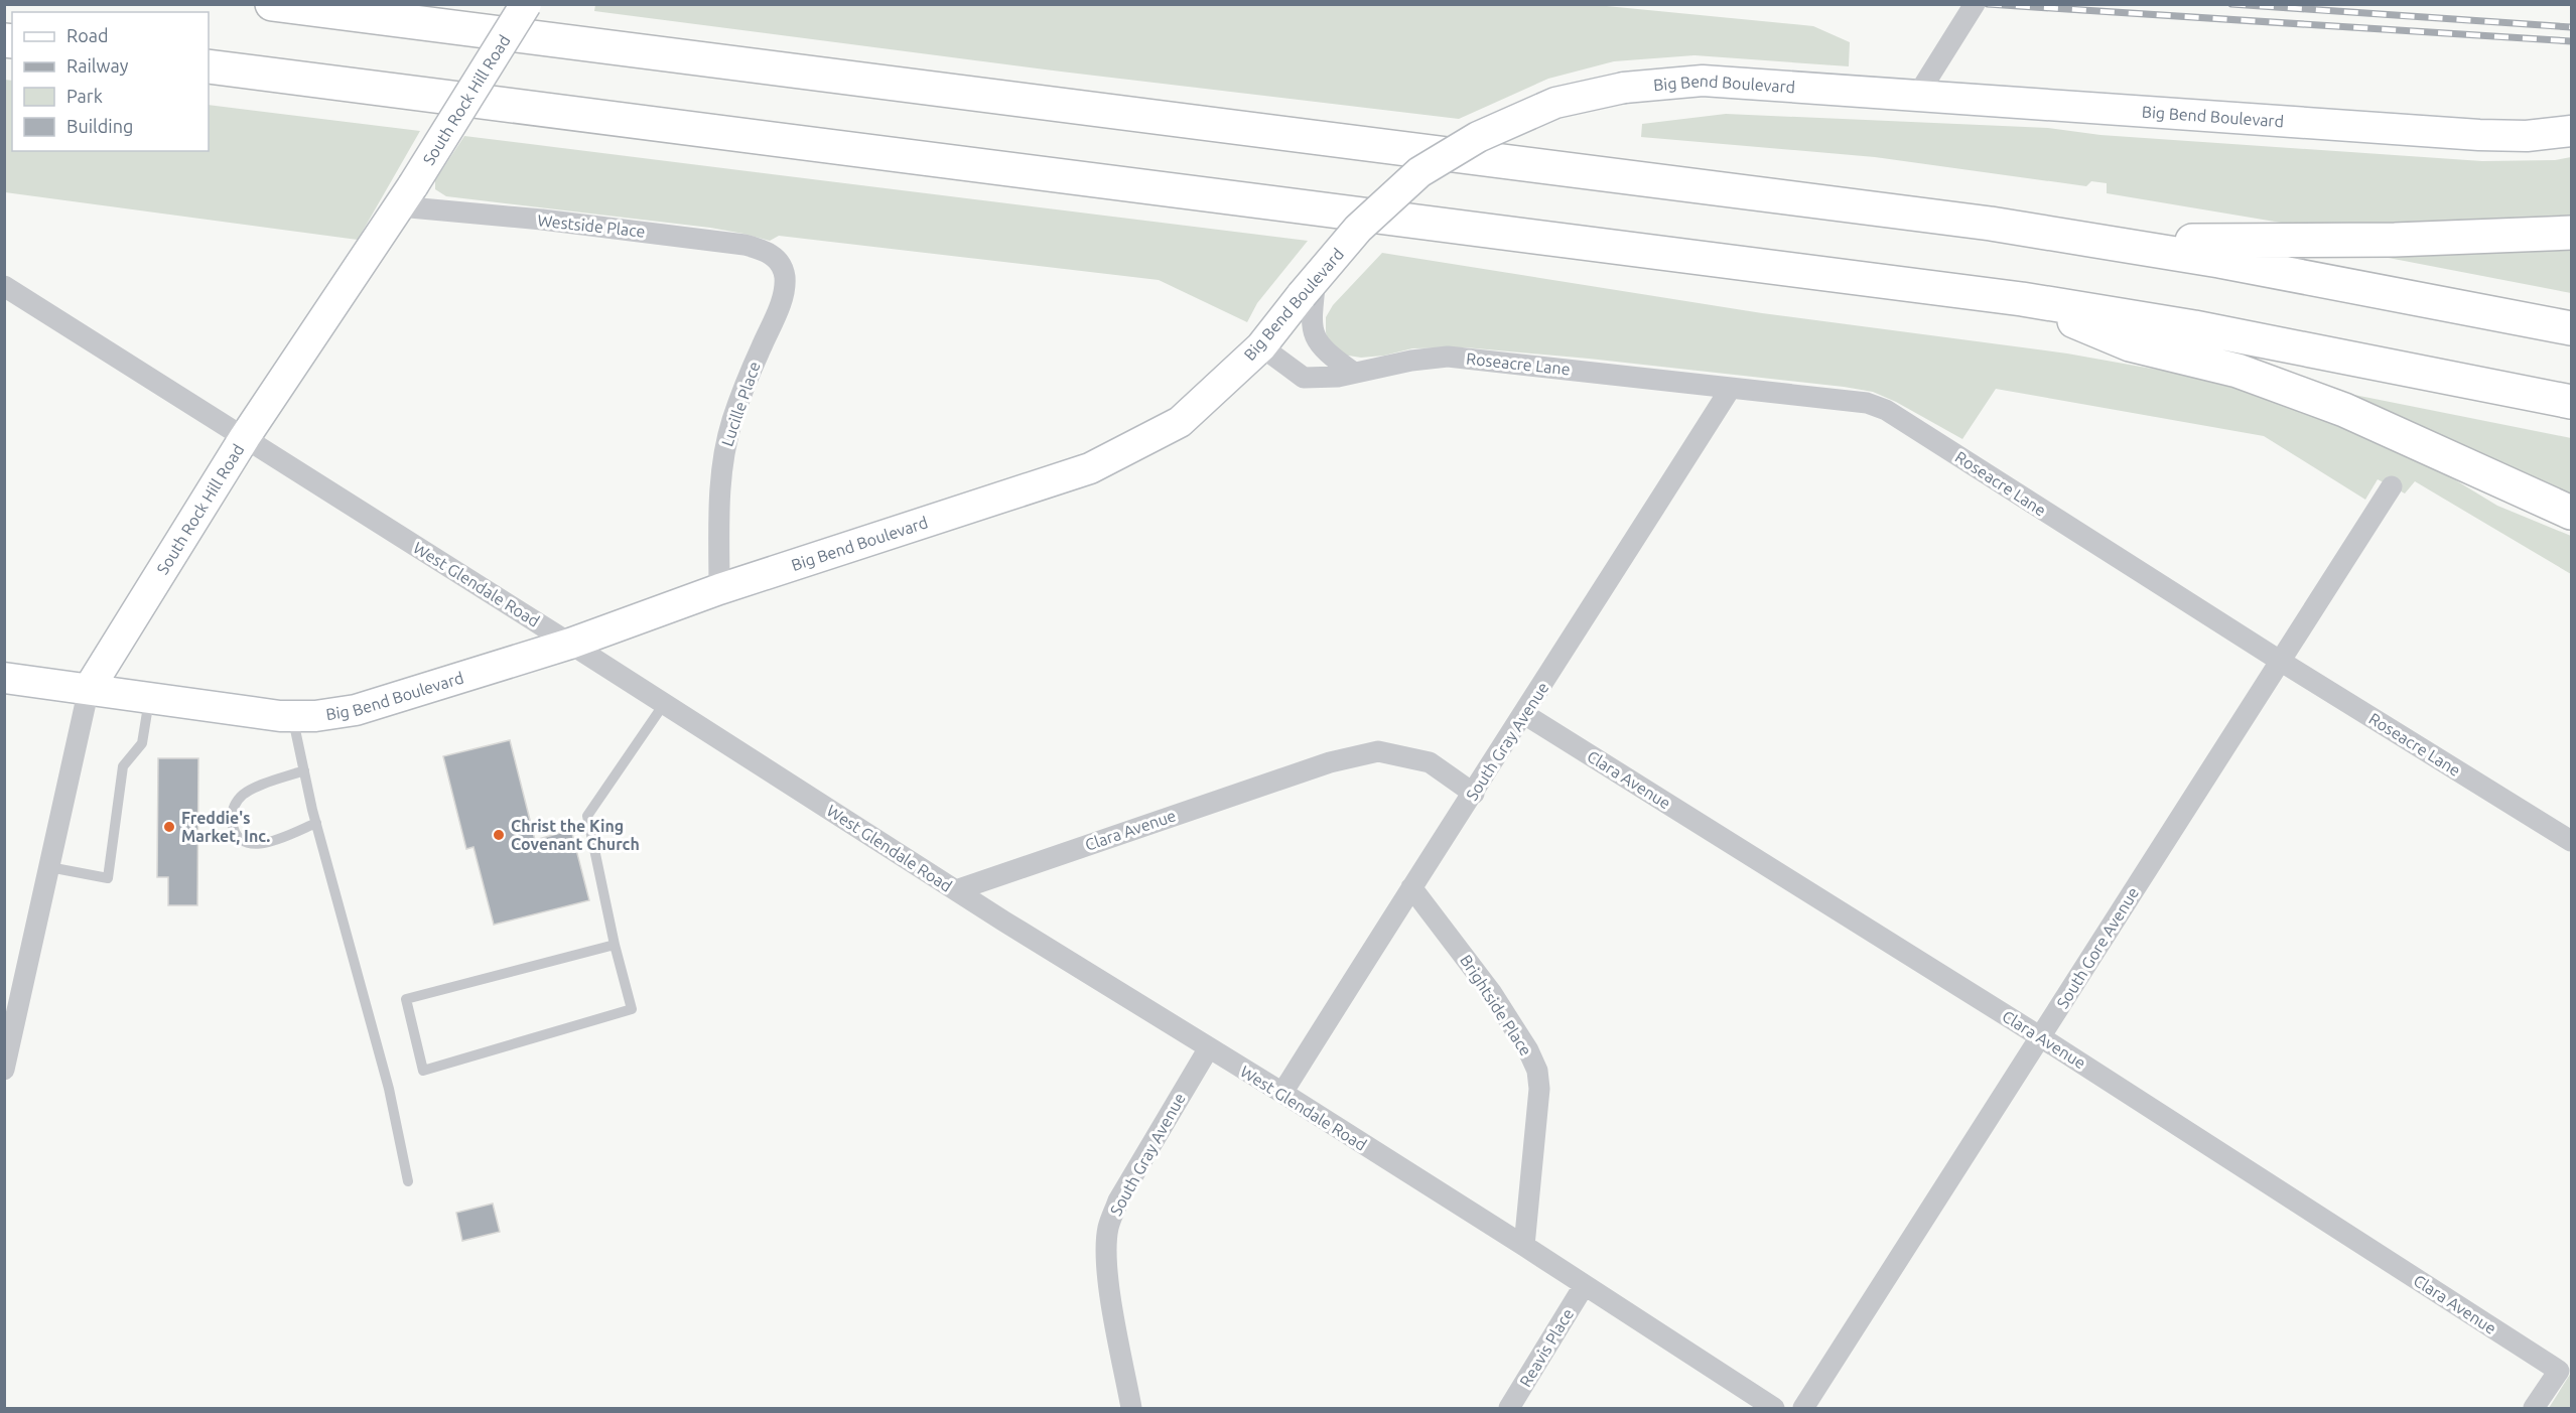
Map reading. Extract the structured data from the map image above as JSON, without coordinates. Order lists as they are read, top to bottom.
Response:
{
  "streets": {
    "main road": ["Big Bend Boulevard", "South Rock Hill Road"],
    "street": [
      "Westside Place",
      "Roseacre Lane",
      "Lucille Place",
      "West Glendale Road",
      "South Gray Avenue",
      "Clara Avenue",
      "South Gore Avenue",
      "Brightside Place",
      "Reavis Place"
    ]
  },
  "crossings": [
    ["Big Bend Boulevard", "South Rock Hill Road"],
    ["Big Bend Boulevard", "Roseacre Lane"],
    ["Big Bend Boulevard", "Lucille Place"],
    ["Big Bend Boulevard", "West Glendale Road"],
    ["South Rock Hill Road", "Westside Place"],
    ["South Rock Hill Road", "West Glendale Road"],
    ["Westside Place", "Lucille Place"],
    ["Roseacre Lane", "South Gray Avenue"],
    ["Roseacre Lane", "South Gore Avenue"],
    ["West Glendale Road", "South Gray Avenue"],
    ["West Glendale Road", "Clara Avenue"],
    ["West Glendale Road", "Brightside Place"],
    ["West Glendale Road", "Reavis Place"],
    ["South Gray Avenue", "Clara Avenue"],
    ["South Gray Avenue", "Brightside Place"],
    ["Clara Avenue", "South Gore Avenue"]
  ],
  "places": ["Freddie's Market, Inc.", "Christ the King Covenant Church"],
  "legend": [
    "Road",
    "Railway",
    "Park",
    "Building"
  ]
}
